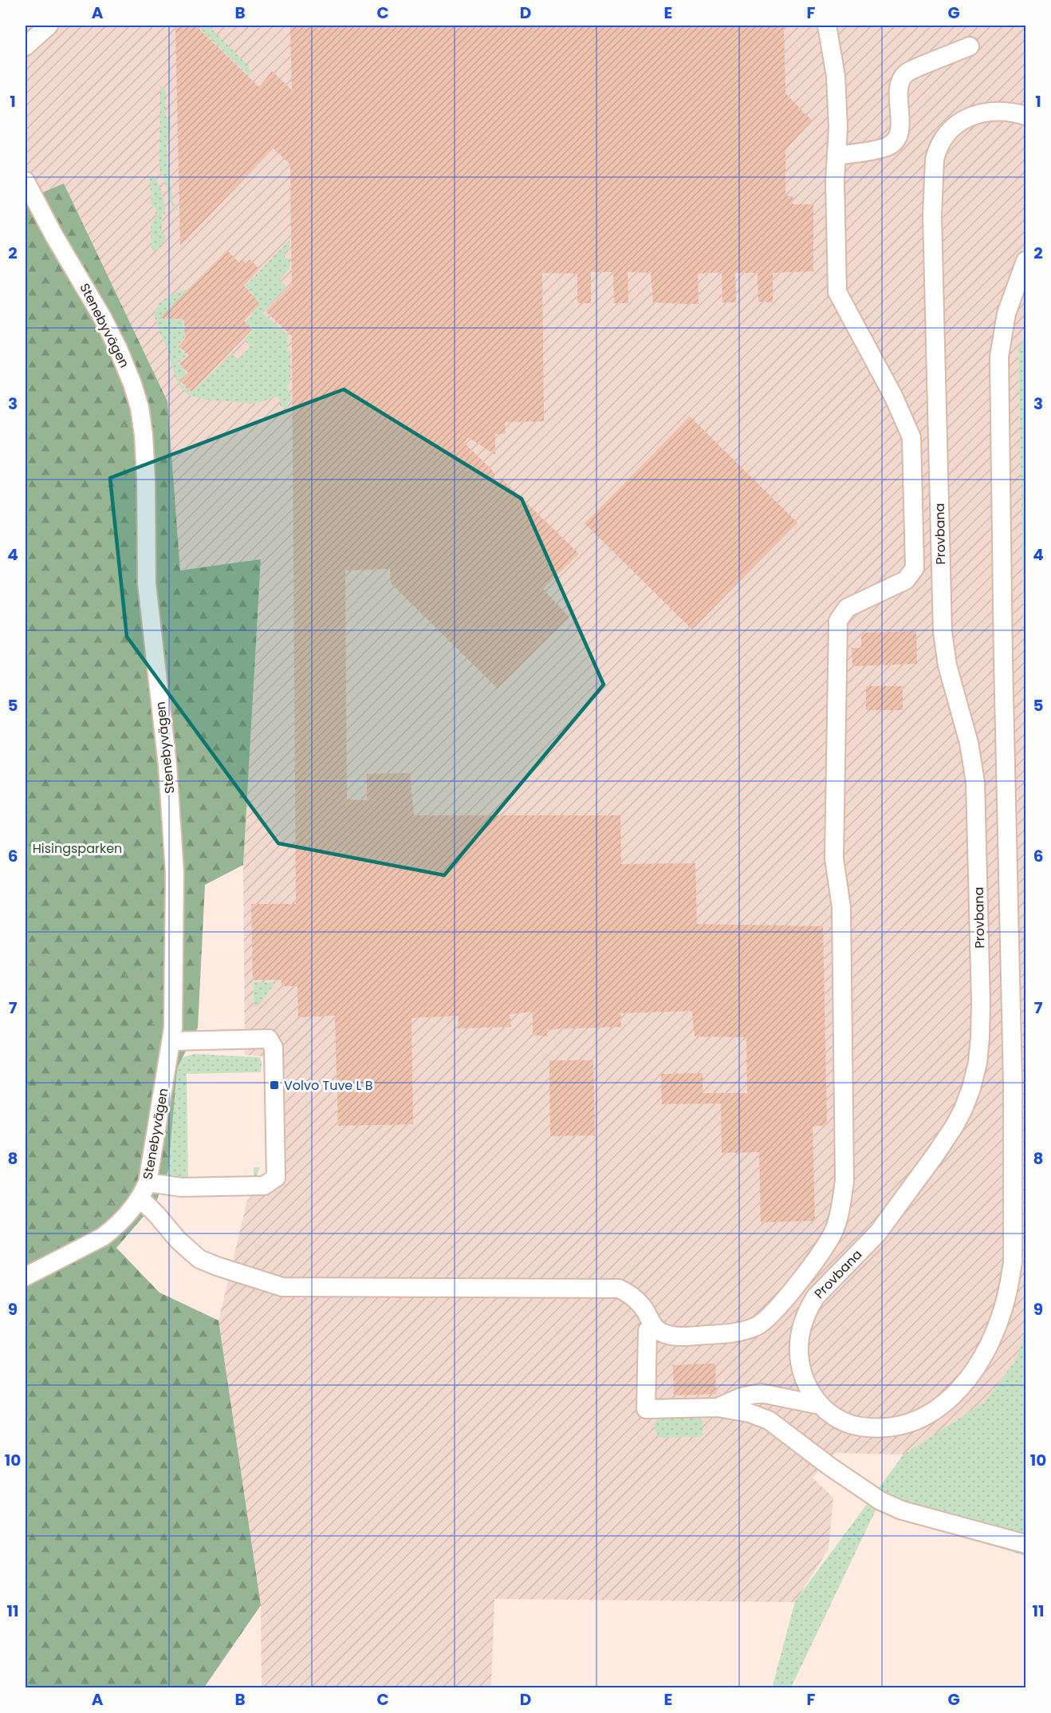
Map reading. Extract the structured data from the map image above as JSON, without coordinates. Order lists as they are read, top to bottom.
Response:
{
  "streets": {
    "street": ["Stenebyvägen", "Provbana"]
  },
  "parks": ["Hisingsparken"],
  "places": {
    "transit": ["Volvo Tuve L B"]
  },
  "grid": {
    "columns": [
      "A",
      "B",
      "C",
      "D",
      "E",
      "F",
      "G"
    ],
    "rows": [
      "1",
      "2",
      "3",
      "4",
      "5",
      "6",
      "7",
      "8",
      "9",
      "10",
      "11"
    ]
  }
}
